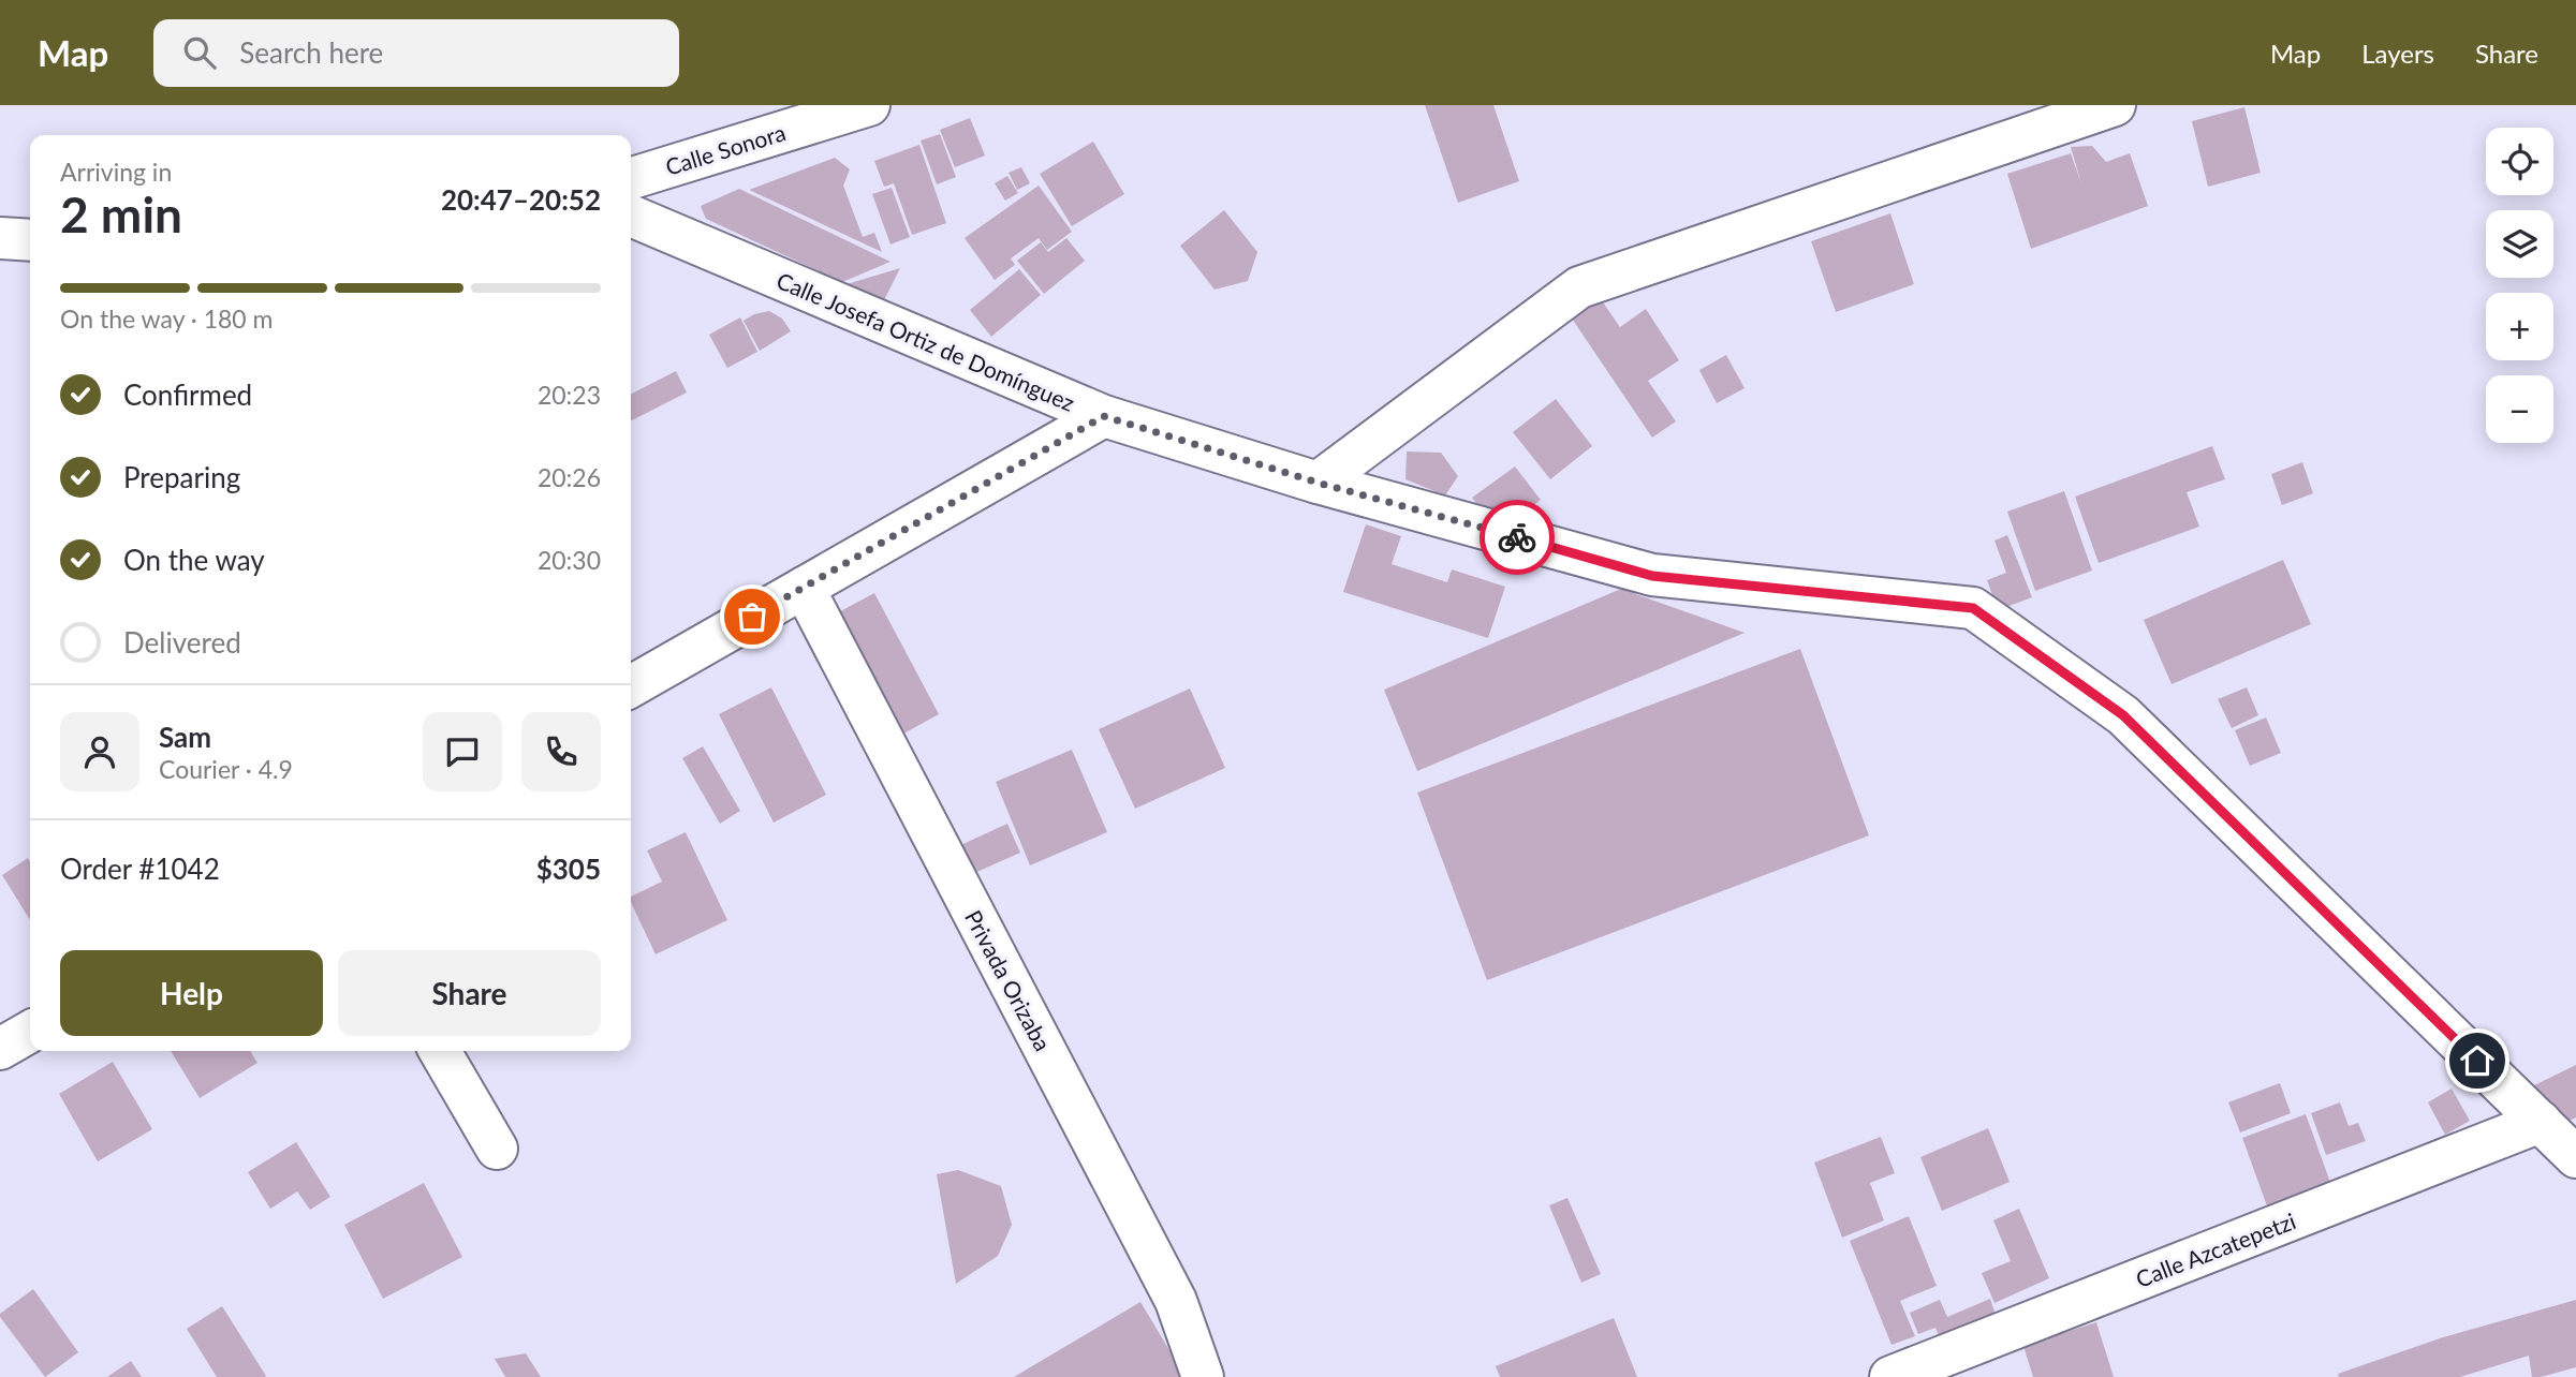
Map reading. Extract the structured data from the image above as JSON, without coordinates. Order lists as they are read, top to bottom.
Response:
{
  "streets": {
    "street": [
      "Calle Sonora",
      "Calle Josefa Ortiz de Domínguez",
      "Privada Orizaba",
      "Calle Azcatepetzi"
    ]
  },
  "crossings": [
    ["Calle Josefa Ortiz de Domínguez", "Calle Azcatepetzi"]
  ],
  "page": {
    "header": "Map",
    "search": "Search here",
    "nav": ["Map", "Layers", "Share"],
    "map_buttons": ["+", "−"],
    "heading": ["2 min", "Arriving in", "20:47–20:52"],
    "panel": [
      "Sam",
      "Courier · 4.9",
      "Order #1042",
      "$305"
    ],
    "bar": "On the way · 180 m",
    "list": [
      ["Confirmed", "20:23"],
      ["Preparing", "20:26"],
      ["On the way", "20:30"],
      "Delivered"
    ],
    "buttons": ["Help", "Share"]
  }
}
